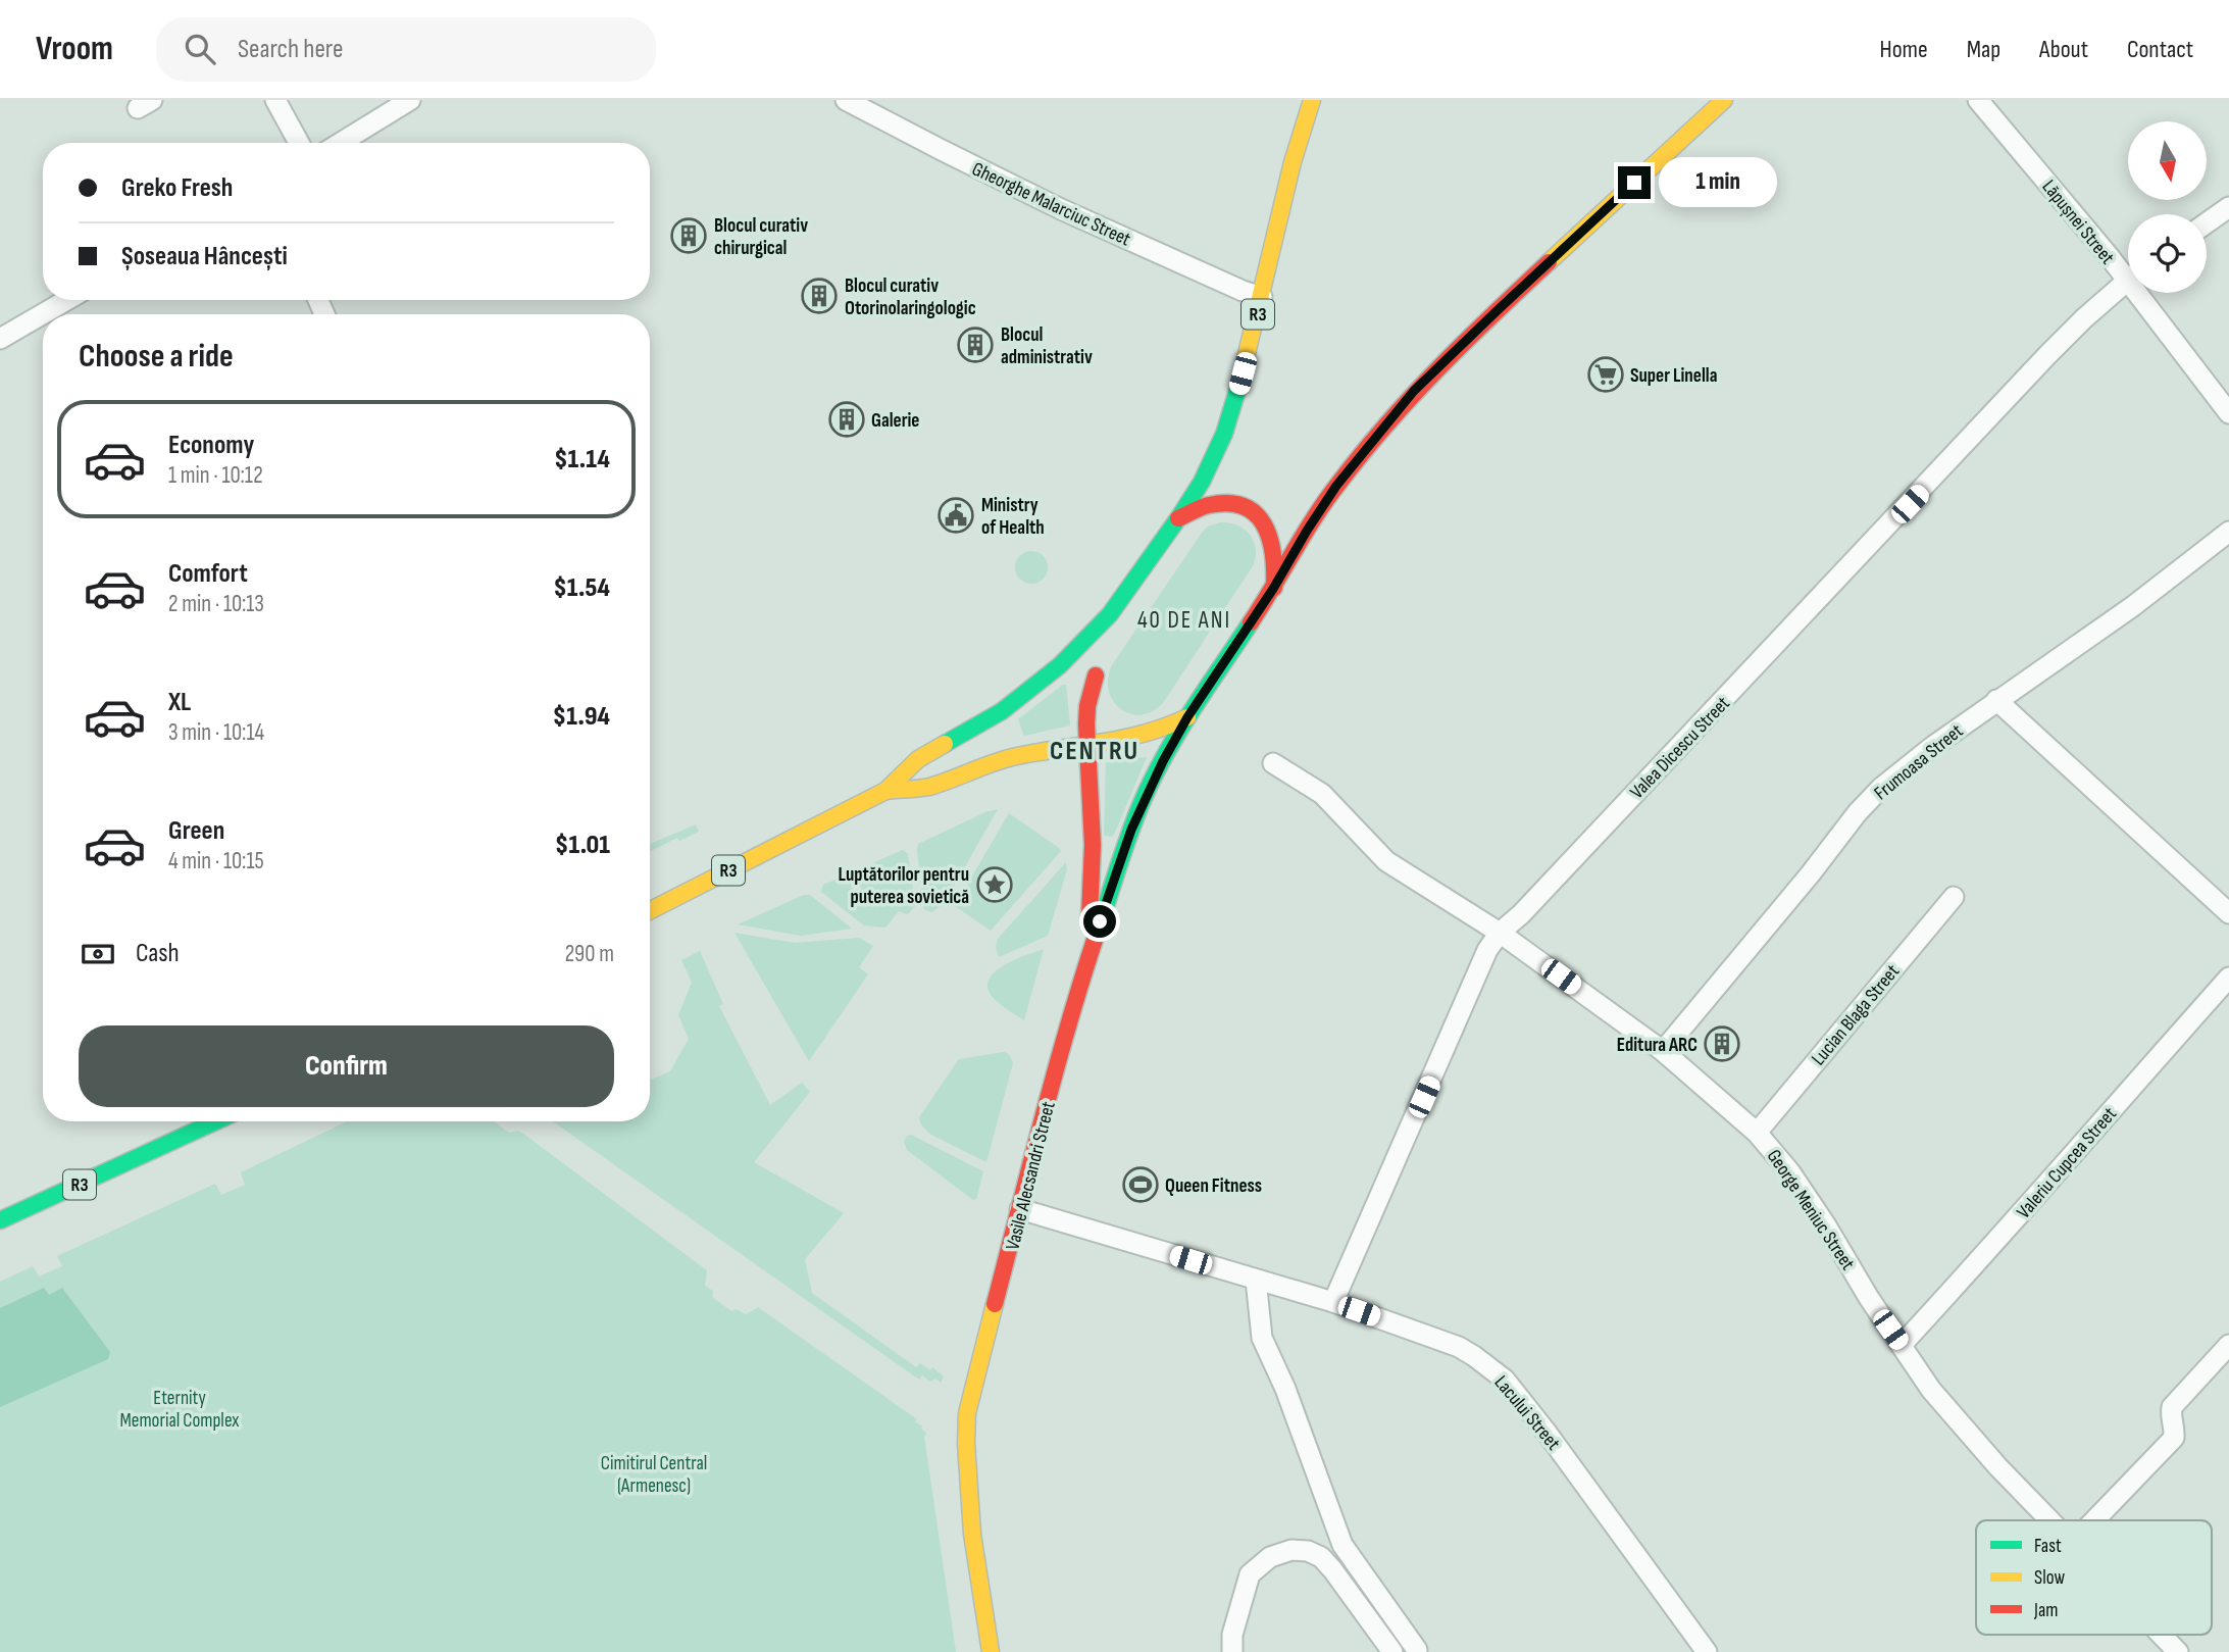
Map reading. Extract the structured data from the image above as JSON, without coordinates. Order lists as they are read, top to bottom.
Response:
{
  "streets": {
    "main road": ["R3", "Vasile Alecsandri Street"],
    "street": [
      "Gheorghe Malarciuc Street",
      "Lăpușnei Street",
      "Valea Dicescu Street",
      "Frumoasa Street",
      "Lucian Blaga Street",
      "Valeriu Cupcea Street",
      "George Meniuc Street",
      "Lacului Street"
    ]
  },
  "crossings": [
    ["Gheorghe Malarciuc Street", "R3"],
    ["R3", "Vasile Alecsandri Street"],
    ["Valea Dicescu Street", "George Meniuc Street"],
    ["Valea Dicescu Street", "Lacului Street"],
    ["Frumoasa Street", "George Meniuc Street"],
    ["Lucian Blaga Street", "George Meniuc Street"],
    ["Valeriu Cupcea Street", "George Meniuc Street"],
    ["Vasile Alecsandri Street", "Lacului Street"]
  ],
  "districts": ["40 DE ANI", "CENTRU"],
  "parks": ["Eternity Memorial Complex", "Cimitirul Central (Armenesc)"],
  "places": {
    "building": [
      "Blocul curativ chirurgical",
      "Blocul curativ Otorinolaringologic",
      "Blocul administrativ",
      "Galerie",
      "Editura ARC"
    ],
    "supermarket": ["Super Linella"],
    "public building": ["Ministry of Health"],
    "place": ["Luptătorilor pentru puterea sovietică"],
    "sports": ["Queen Fitness"]
  },
  "legend": ["Fast", "Slow", "Jam"],
  "north": "bottom",
  "page": {
    "header": "Vroom",
    "search": "Search here",
    "nav": [
      "Home",
      "Map",
      "About",
      "Contact"
    ],
    "banner": ["Greko Fresh", "Șoseaua Hâncești"],
    "bubble": "1 min",
    "heading": "Choose a ride",
    "list": [
      {
        "name": "Economy",
        "note": "1 min · 10:12",
        "value": "$1.14"
      },
      {
        "name": "Comfort",
        "note": "2 min · 10:13",
        "value": "$1.54"
      },
      {
        "name": "XL",
        "note": "3 min · 10:14",
        "value": "$1.94"
      },
      {
        "name": "Green",
        "note": "4 min · 10:15",
        "value": "$1.01"
      }
    ],
    "pay": ["Cash", "290 m"],
    "buttons": "Confirm"
  }
}
